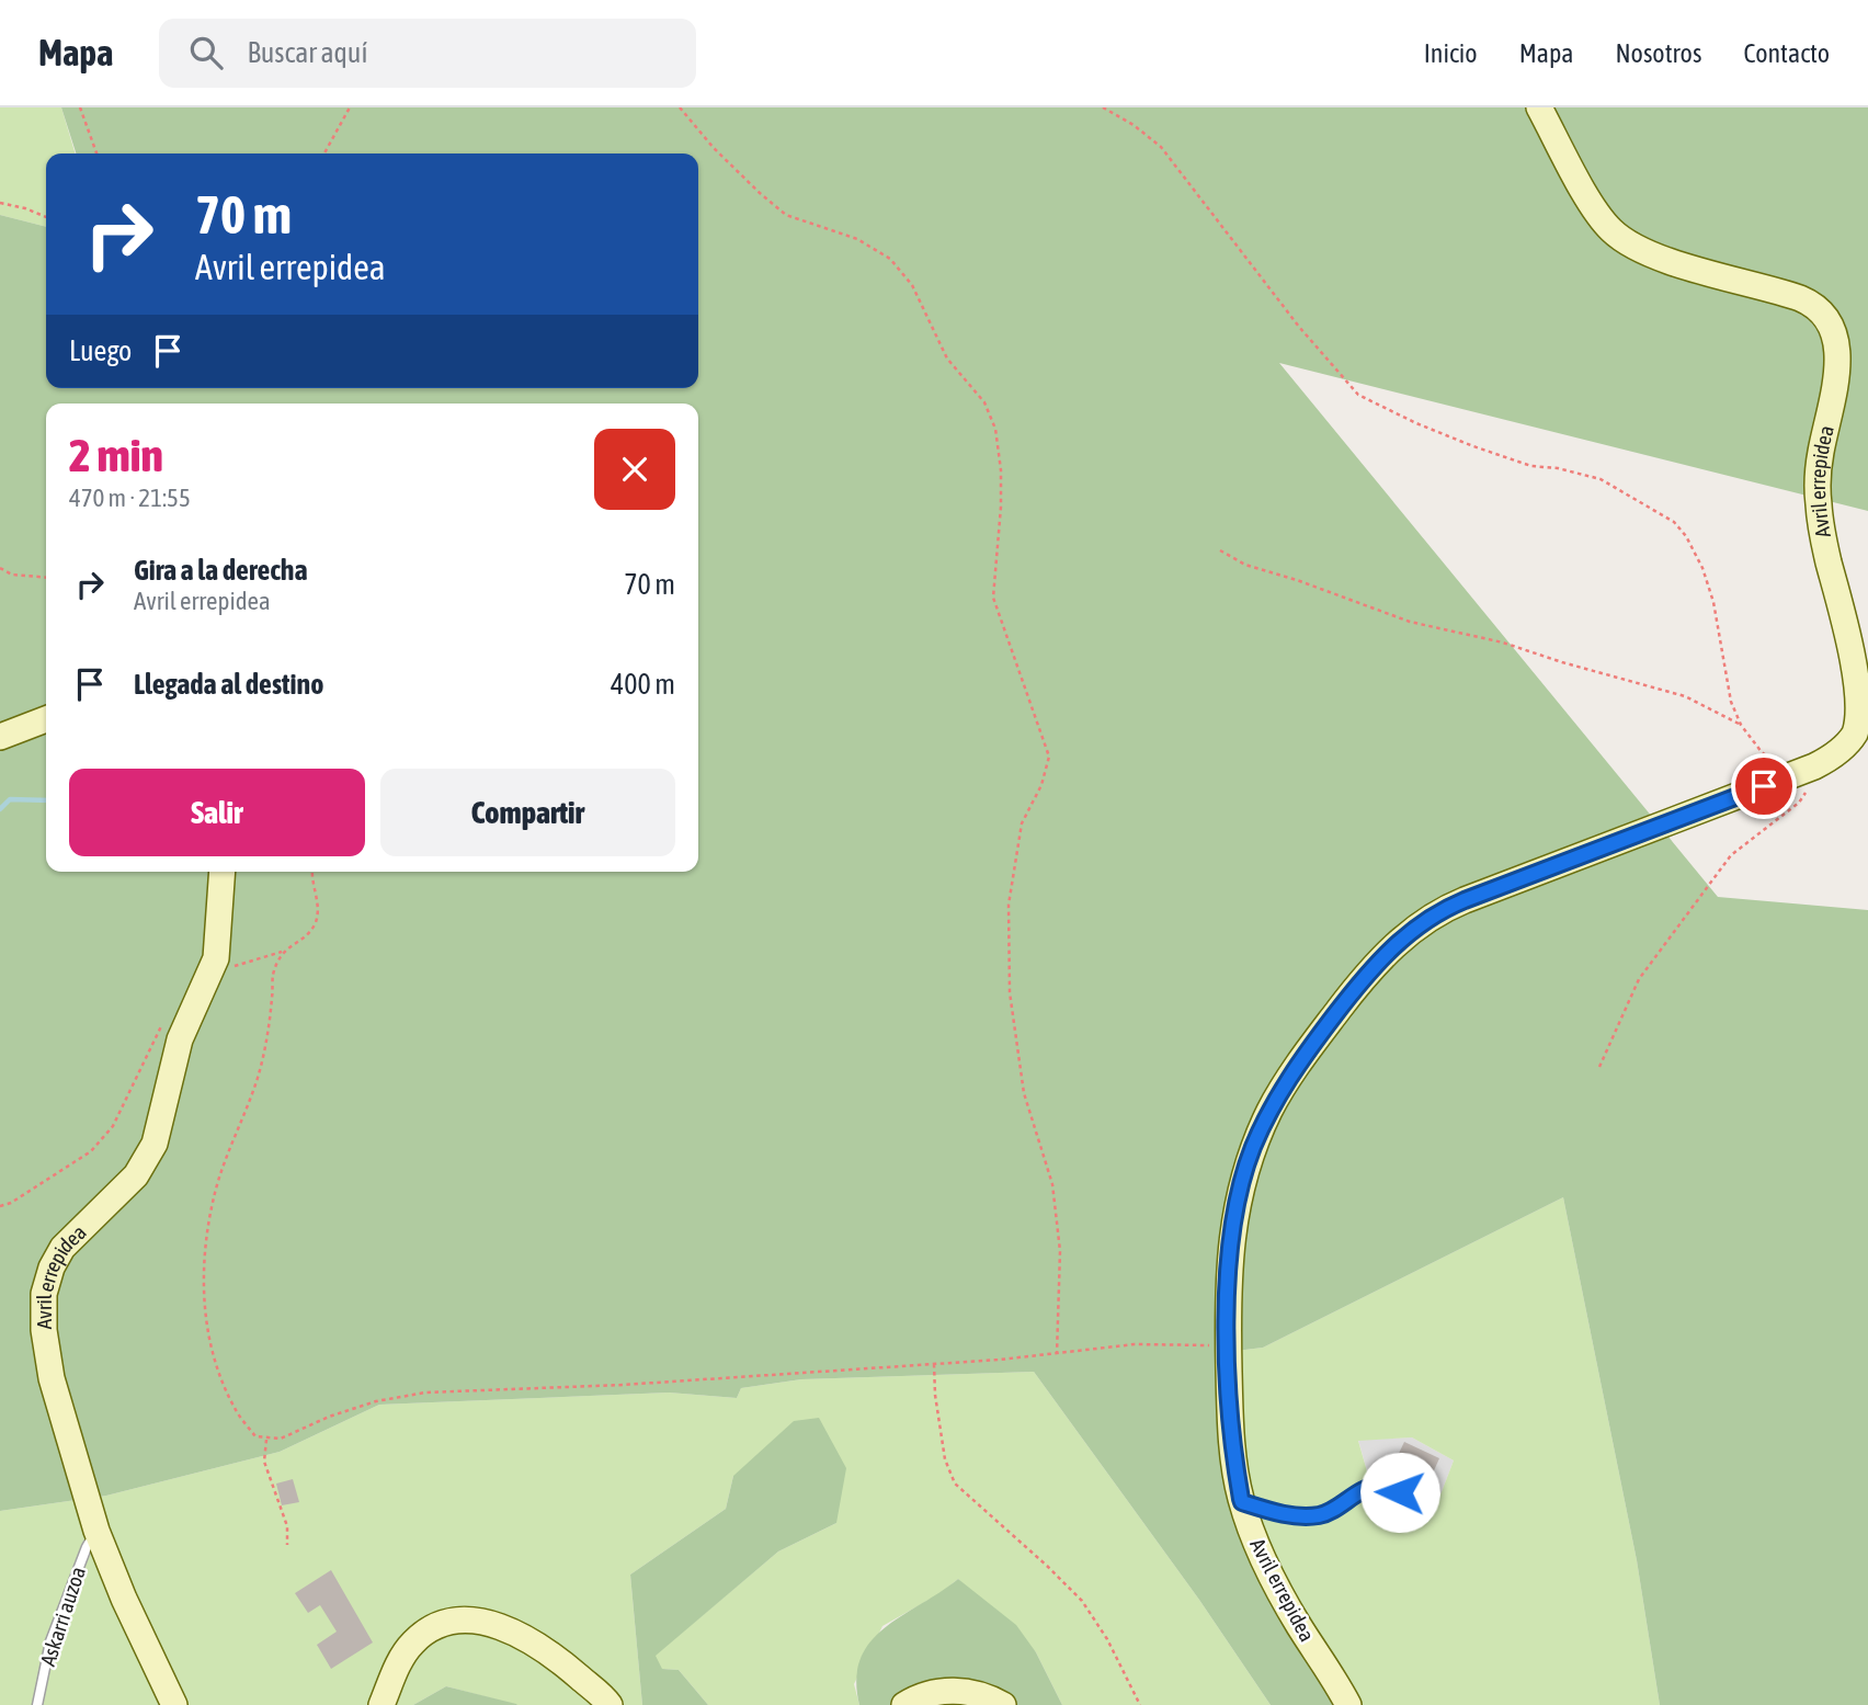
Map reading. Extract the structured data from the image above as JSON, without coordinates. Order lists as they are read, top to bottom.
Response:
{
  "streets": {
    "street": ["Avril errepidea"],
    "lane": ["Askarri auzoa"]
  },
  "crossings": [
    ["Avril errepidea", "Askarri auzoa"]
  ],
  "page": {
    "header": "Mapa",
    "search": "Buscar aquí",
    "nav": [
      "Inicio",
      "Mapa",
      "Nosotros",
      "Contacto"
    ],
    "turn": ["70 m", "Avril errepidea"],
    "then": "Luego",
    "heading": ["2 min", "470 m · 21:55"],
    "list": [
      {
        "name": "Gira a la derecha",
        "note": "Avril errepidea",
        "value": "70 m"
      },
      {
        "name": "Llegada al destino",
        "value": "400 m"
      }
    ],
    "buttons": ["Salir", "Compartir"]
  }
}
